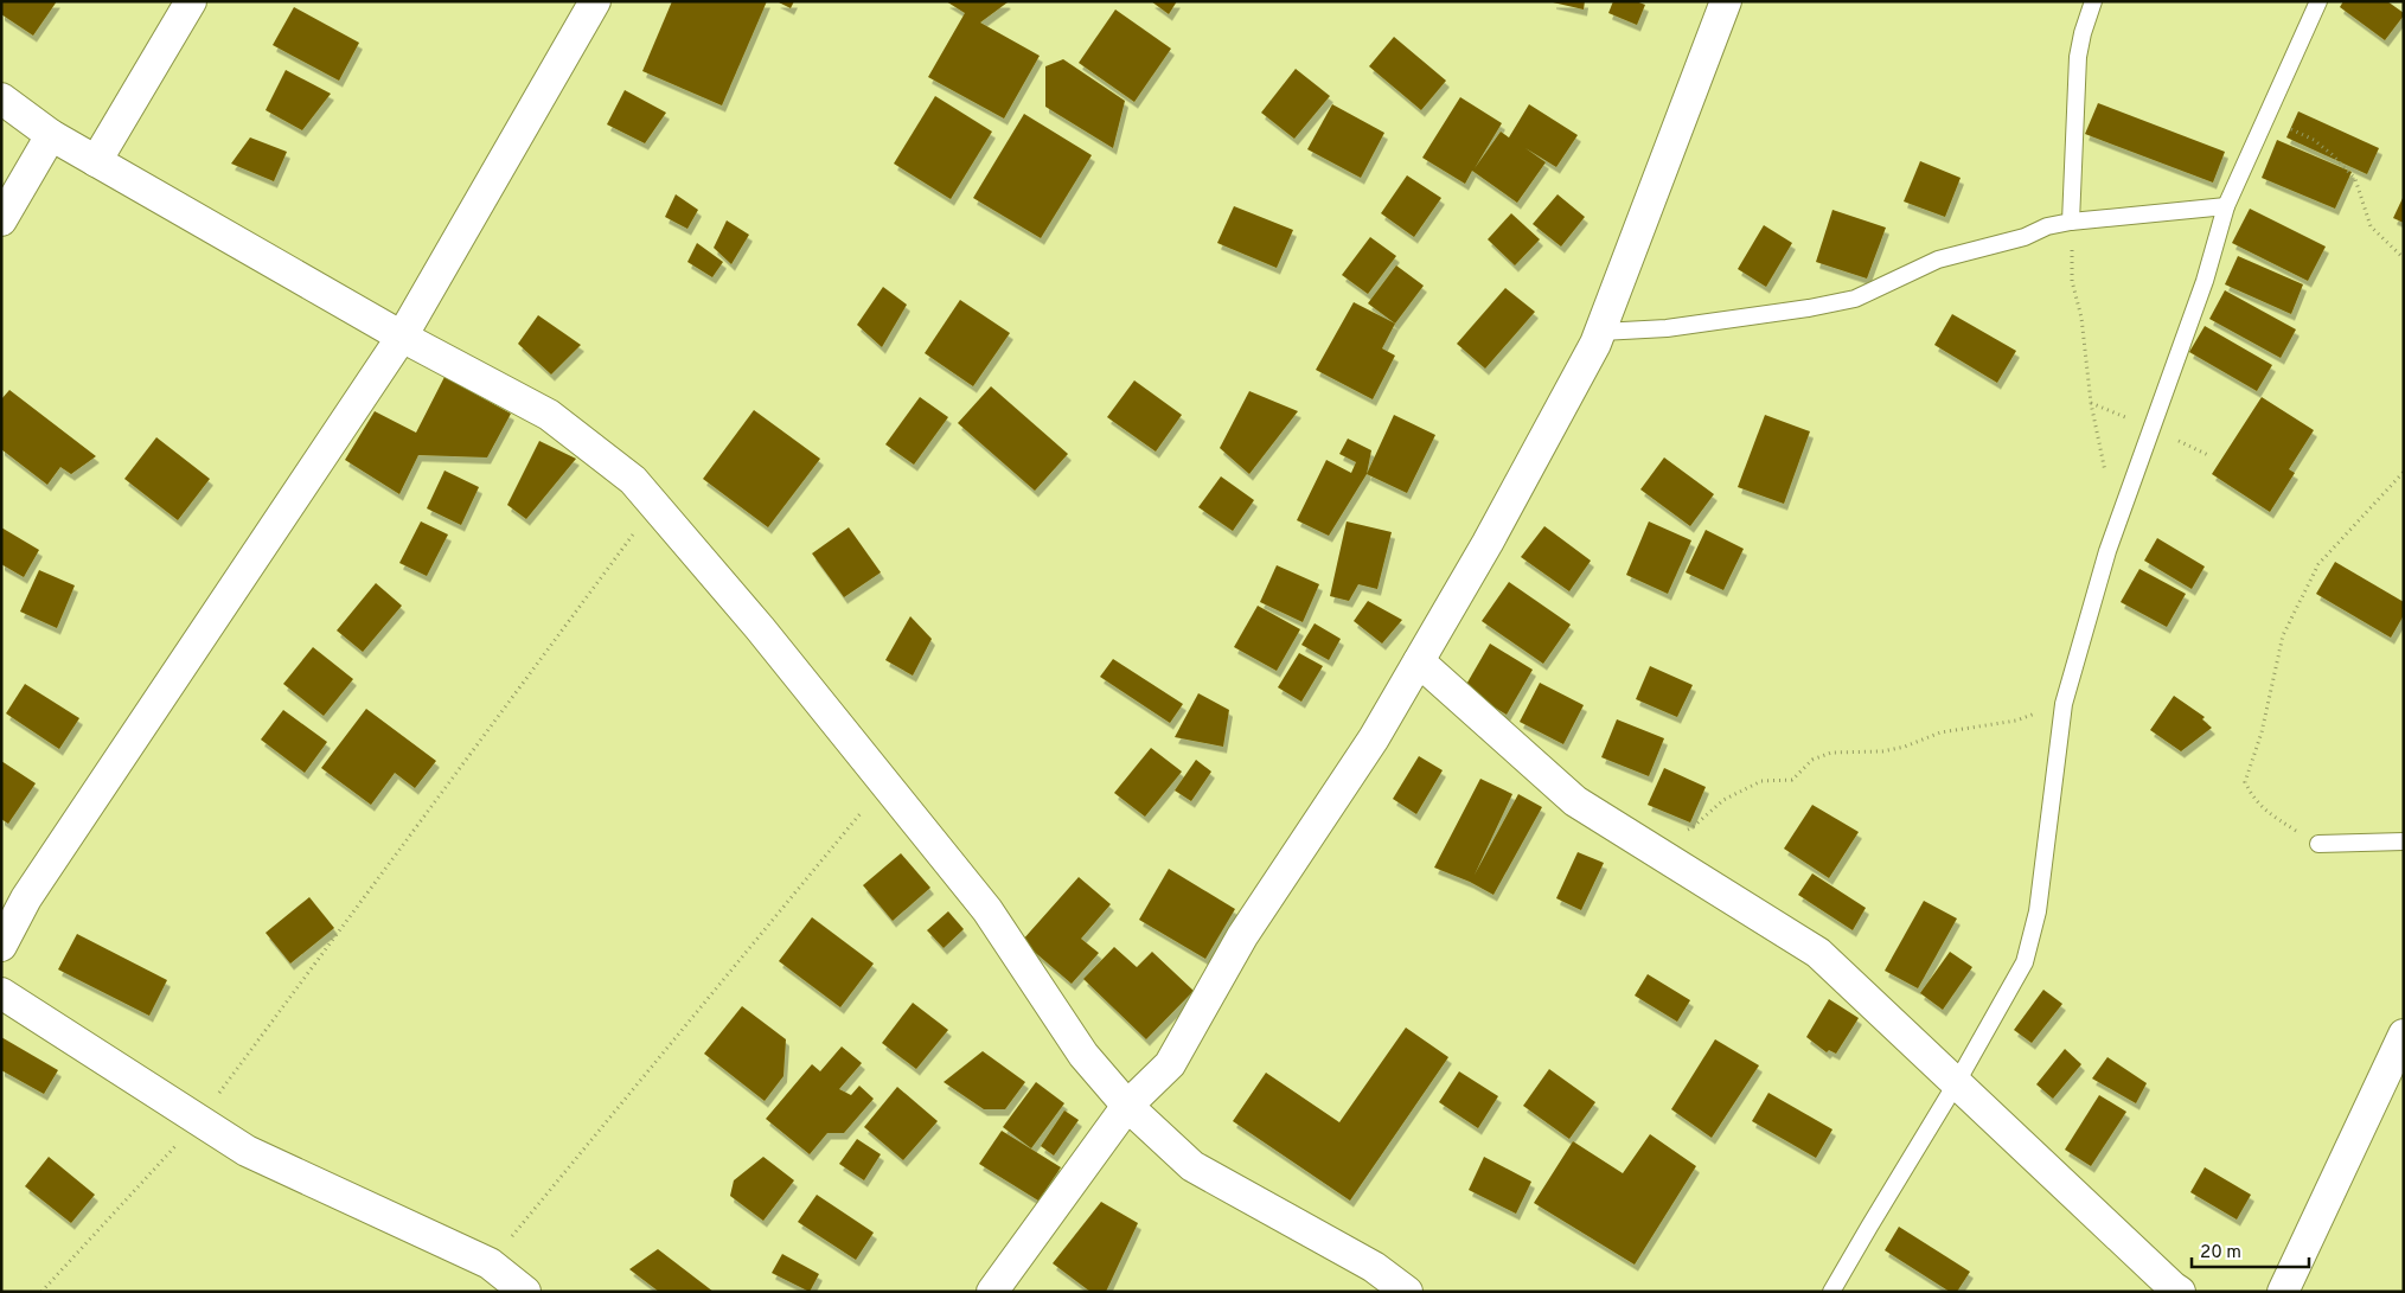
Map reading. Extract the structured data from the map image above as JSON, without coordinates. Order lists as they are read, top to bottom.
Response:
{
  "scale_bar": "20 m"
}
